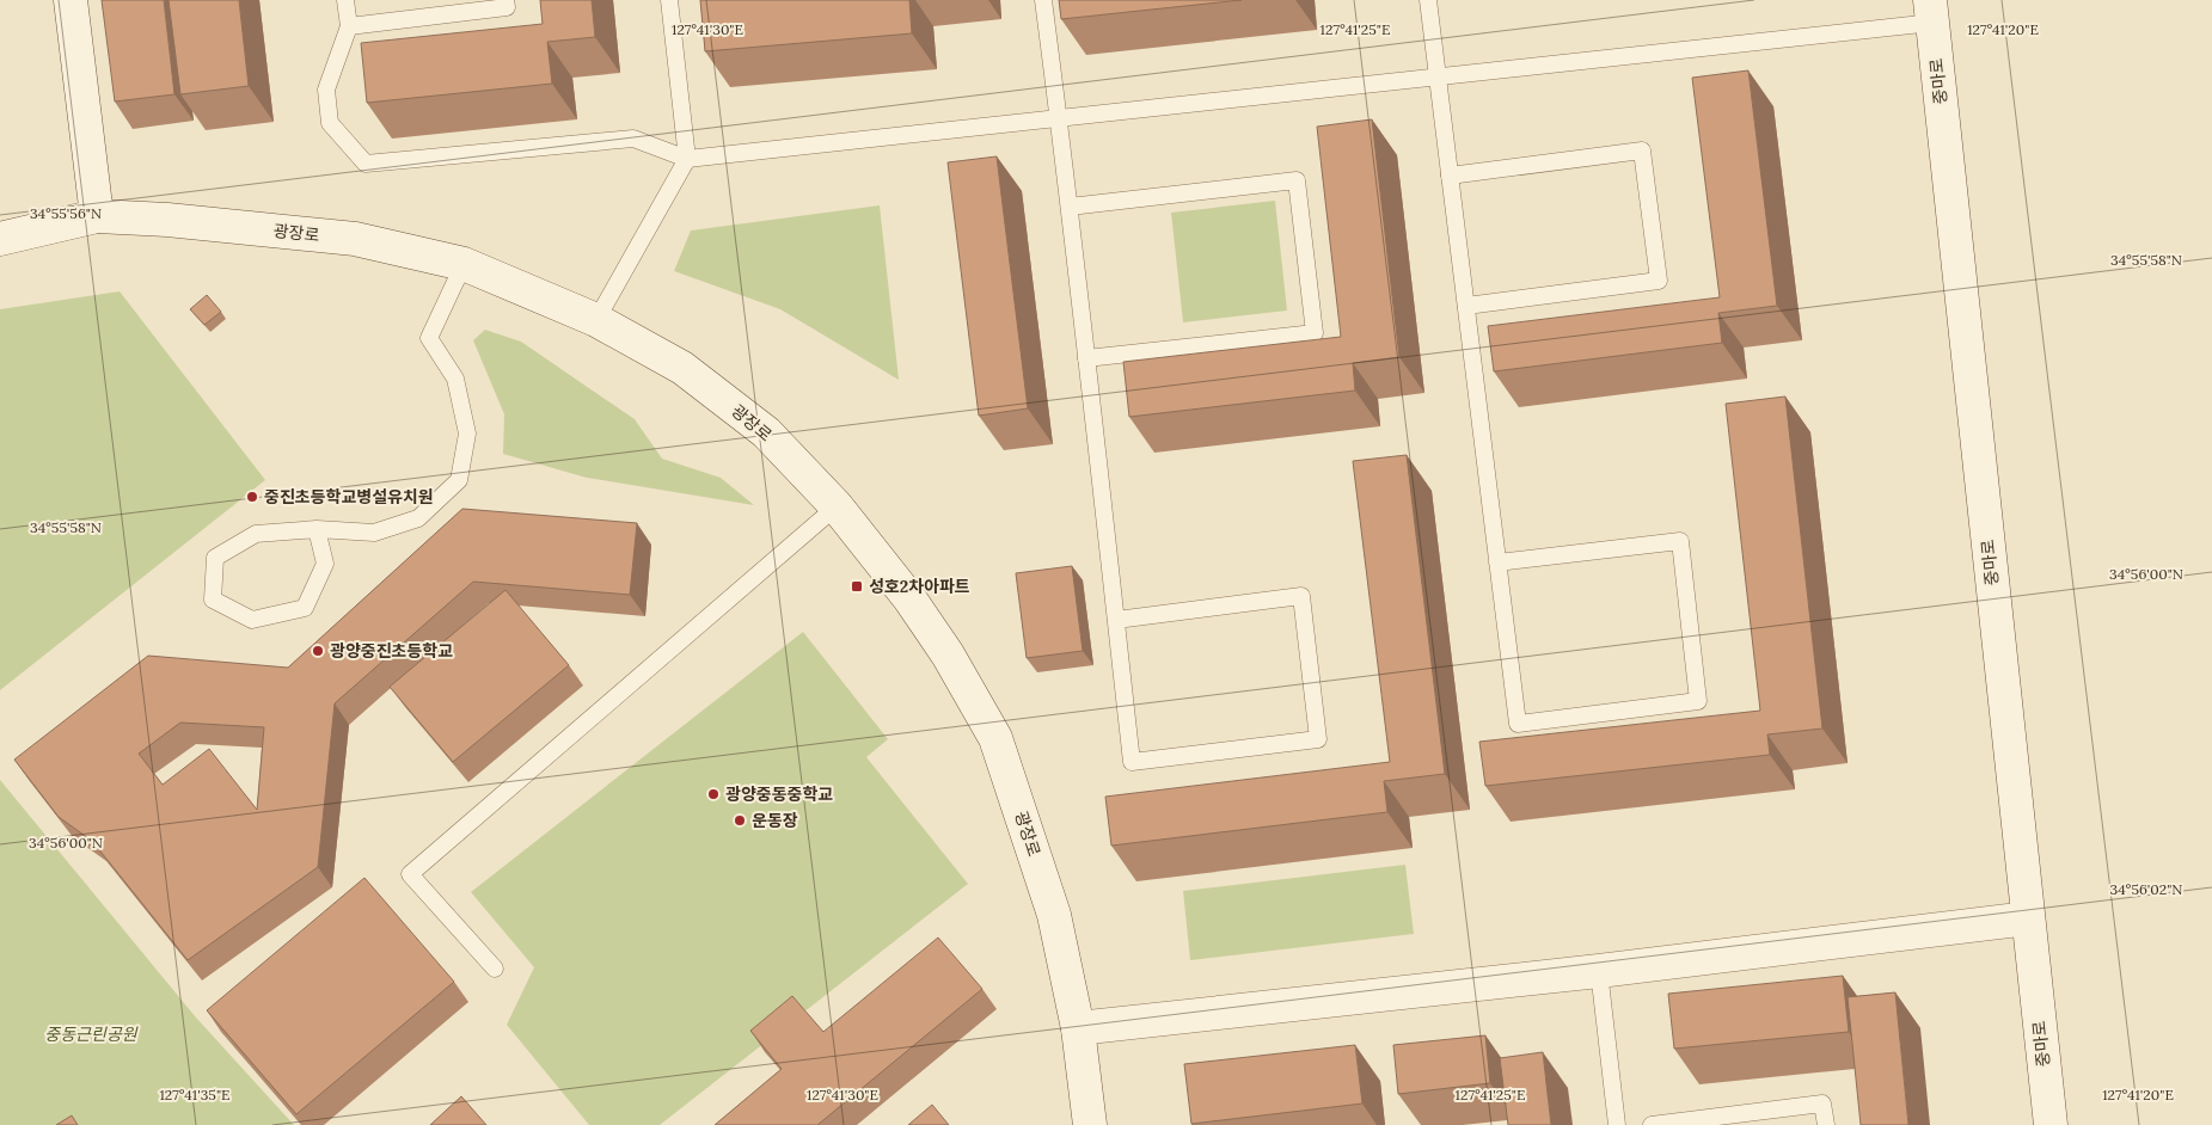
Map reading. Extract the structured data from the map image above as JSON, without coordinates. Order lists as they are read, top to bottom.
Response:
{
  "streets": {
    "street": ["중마로", "광장로"]
  },
  "parks": ["중동근린공원"],
  "places": {
    "other": [
      "중진초등학교병설유치원",
      "광양중진초등학교",
      "광양중동중학교",
      "운동장"
    ],
    "transit": ["성호2차아파트"]
  },
  "coordinates": [
    "127°41'30\"E",
    "127°41'25\"E",
    "127°41'20\"E",
    "34°55'56\"N",
    "34°55'58\"N",
    "34°56'00\"N",
    "34°56'02\"N",
    "127°41'35\"E"
  ]
}
